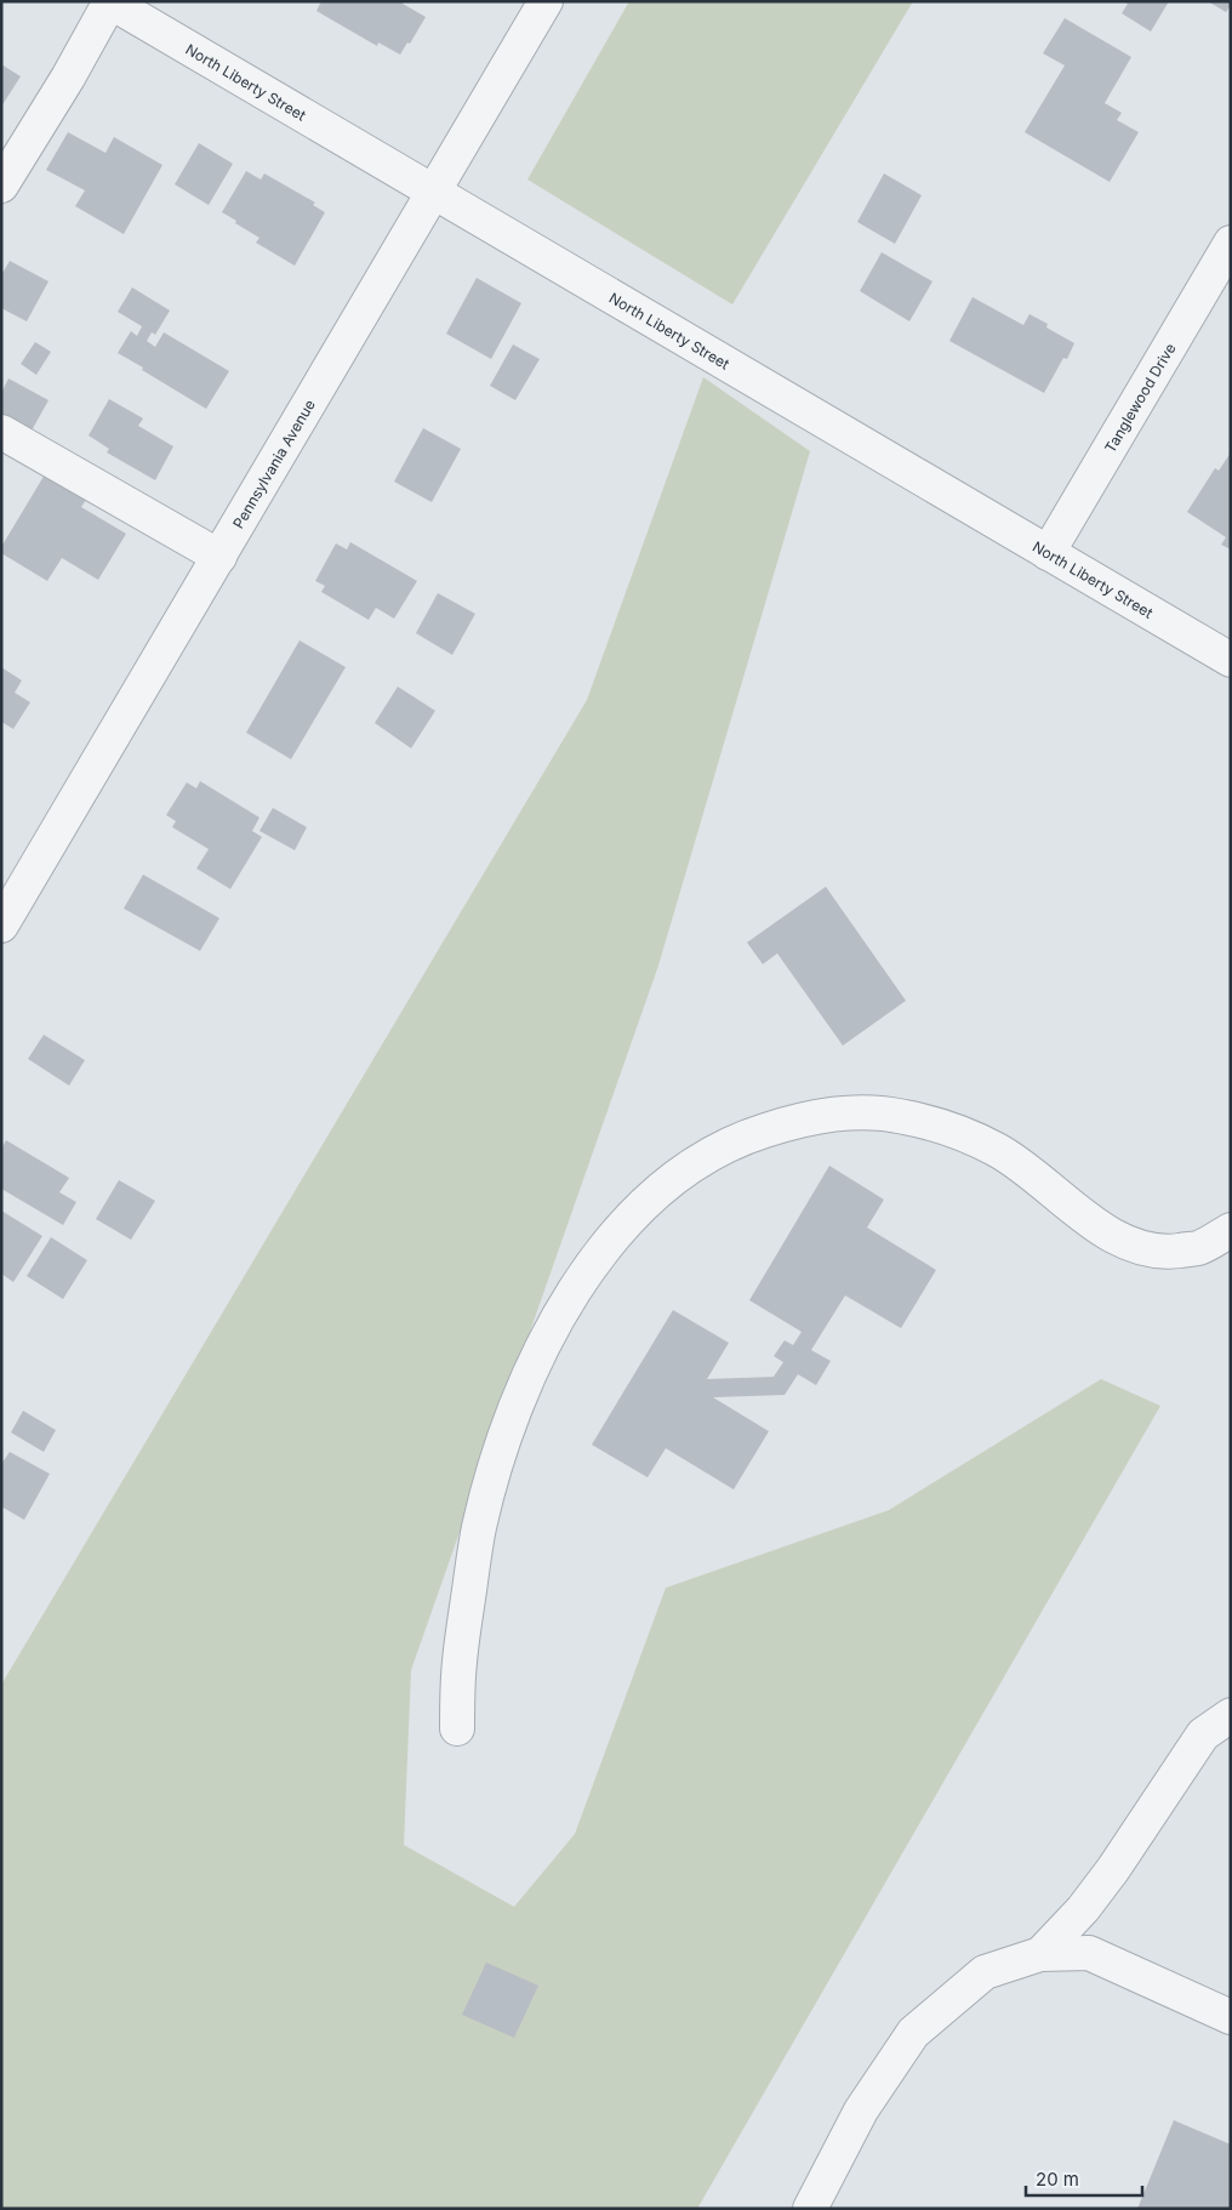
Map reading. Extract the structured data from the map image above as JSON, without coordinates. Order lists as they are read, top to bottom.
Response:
{
  "streets": {
    "street": ["North Liberty Street", "Tanglewood Drive", "Pennsylvania Avenue"]
  },
  "crossings": [
    ["North Liberty Street", "Tanglewood Drive"],
    ["North Liberty Street", "Pennsylvania Avenue"]
  ],
  "scale_bar": "20 m"
}
